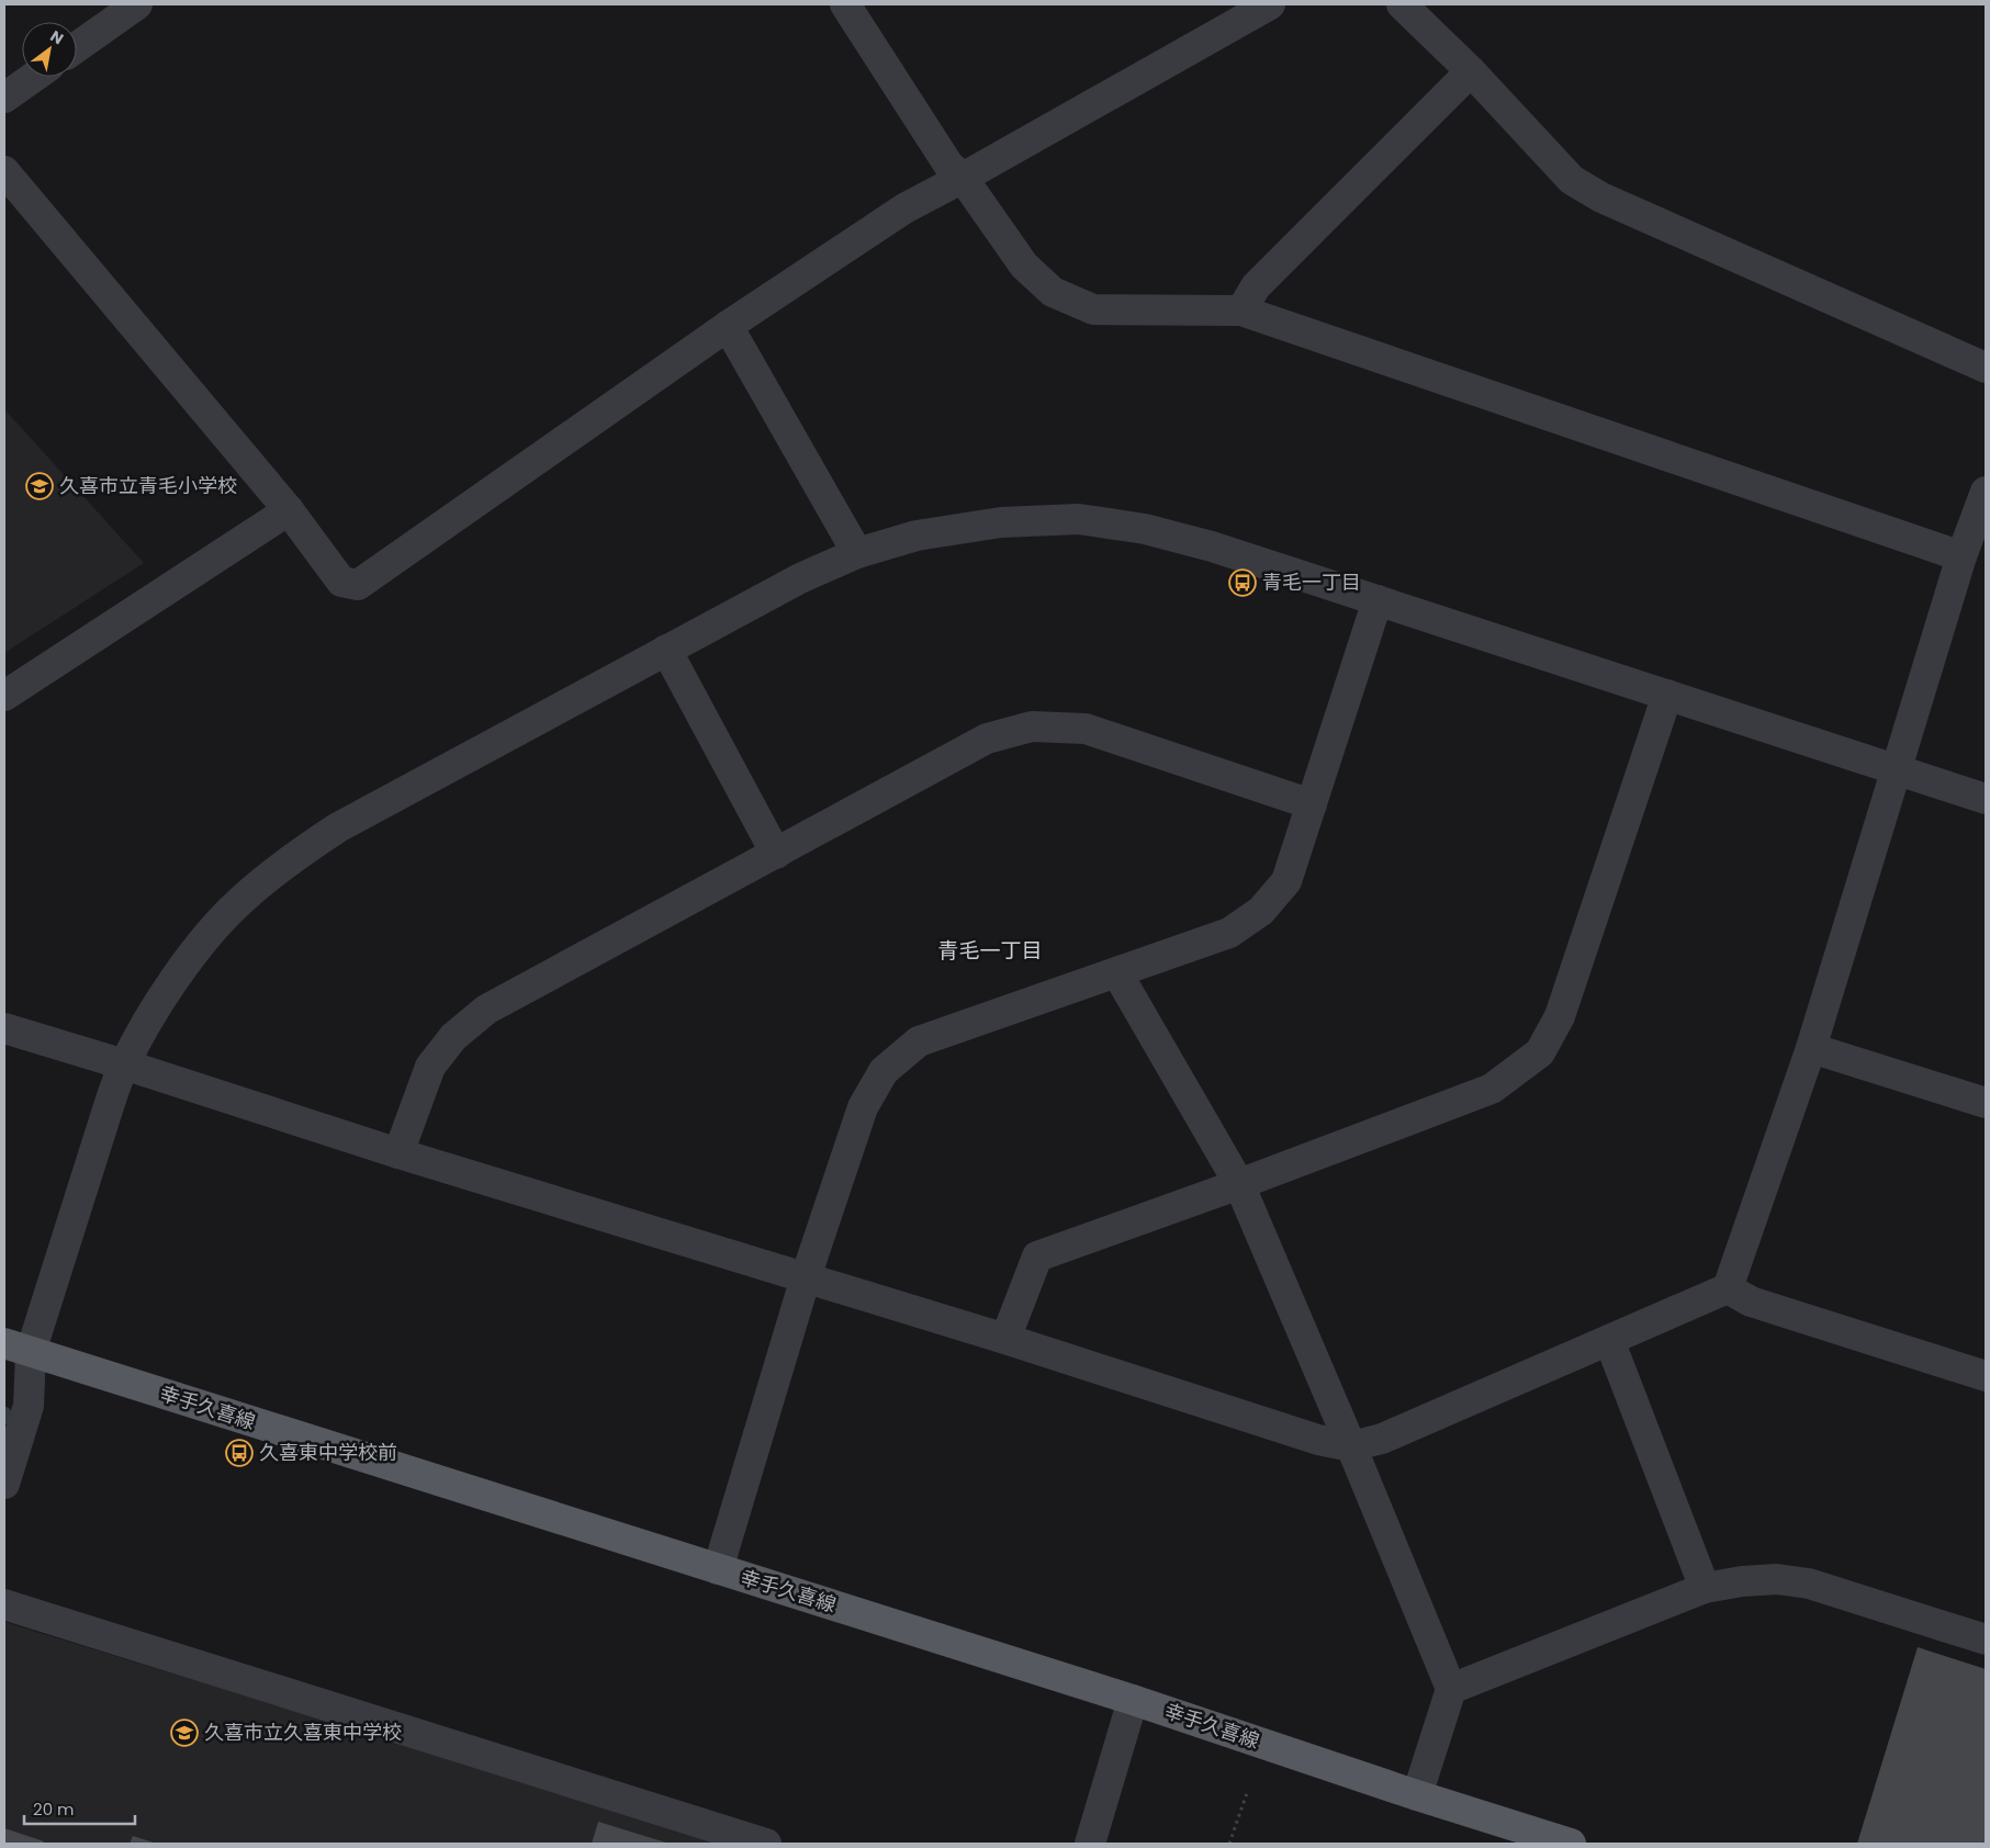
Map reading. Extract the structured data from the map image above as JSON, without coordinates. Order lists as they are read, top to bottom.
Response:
{
  "streets": {
    "main road": ["幸手久喜線"]
  },
  "districts": ["青毛一丁目"],
  "places": {
    "school or university": ["久喜市立青毛小学校", "久喜市立久喜東中学校"],
    "bus stop": ["青毛一丁目", "久喜東中学校前"]
  },
  "scale_bar": "20 m",
  "north": "top right"
}
